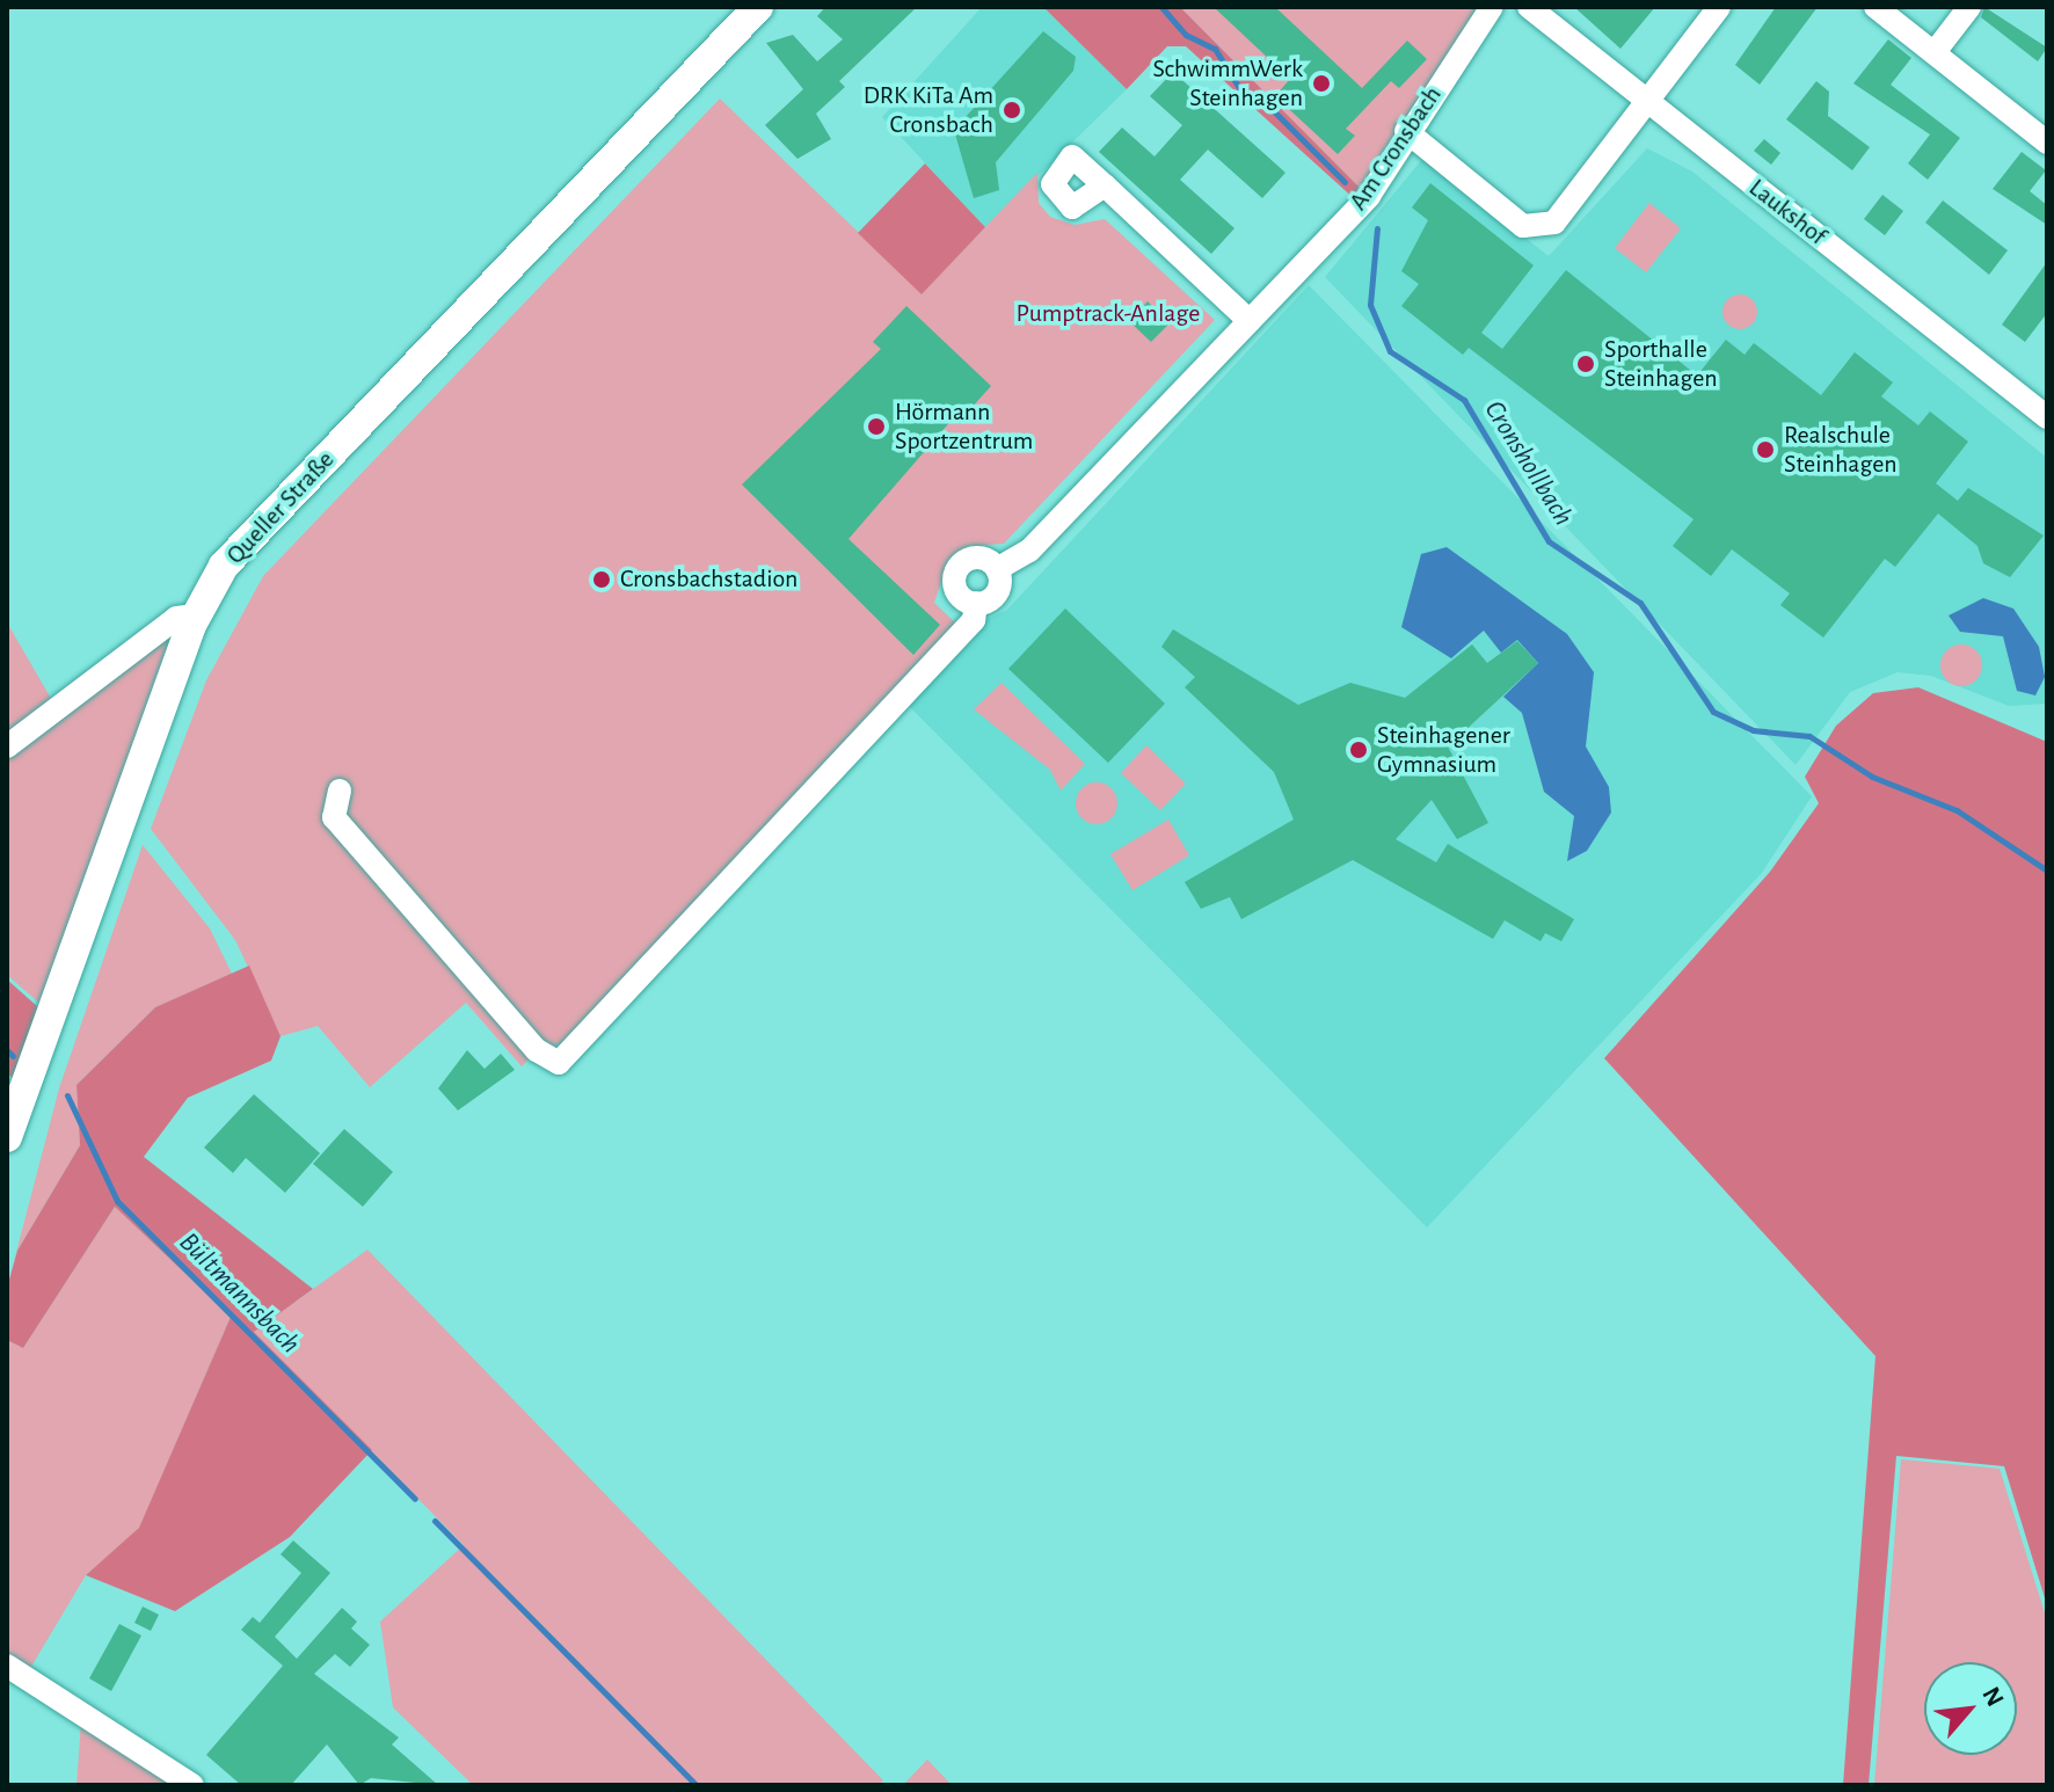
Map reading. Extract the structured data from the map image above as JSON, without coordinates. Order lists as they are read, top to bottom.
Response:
{
  "streets": {
    "main road": ["Queller Straße"],
    "street": ["Am Cronsbach", "Laukshof"]
  },
  "water": ["Cronshollbach", "Bültmannsbach"],
  "parks": ["Pumptrack-Anlage"],
  "places": [
    "SchwimmWerk Steinhagen",
    "DRK KiTa Am Cronsbach",
    "Sporthalle Steinhagen",
    "Hörmann Sportzentrum",
    "Realschule Steinhagen",
    "Cronsbachstadion",
    "Steinhagener Gymnasium"
  ],
  "north": "top right"
}
